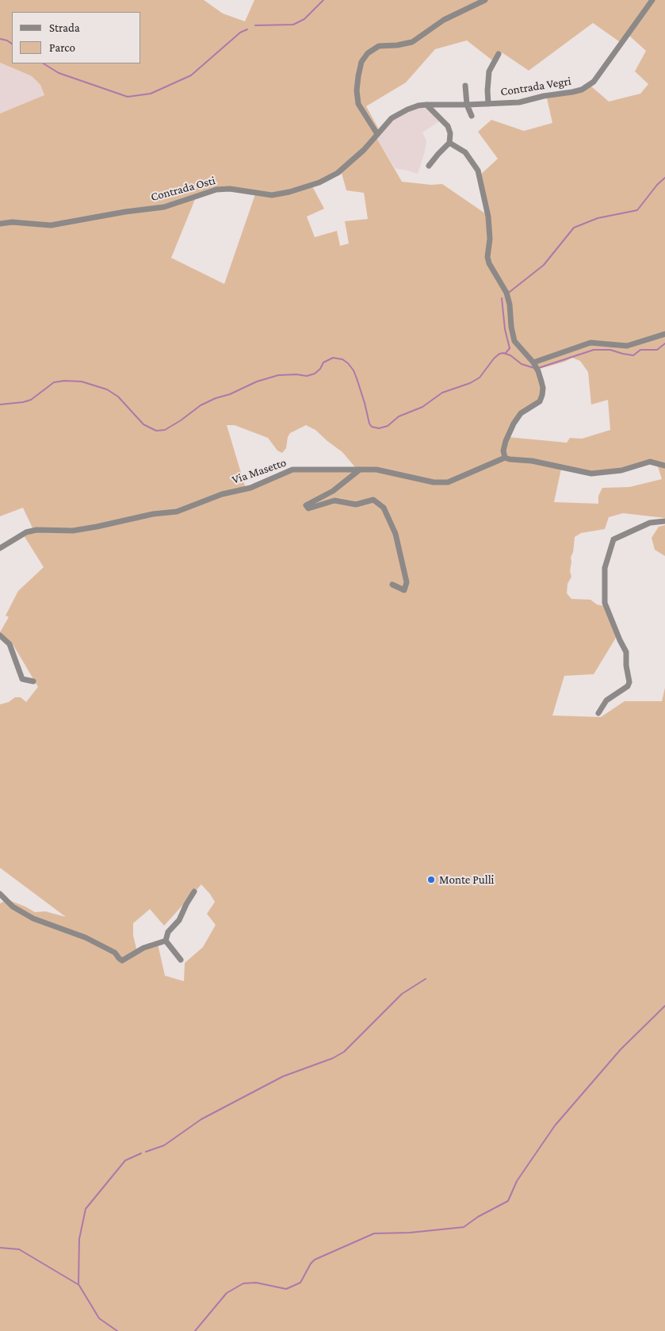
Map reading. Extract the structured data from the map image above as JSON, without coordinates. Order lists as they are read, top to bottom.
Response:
{
  "streets": {
    "street": ["Contrada Vegri", "Contrada Osti", "Via Masetto"]
  },
  "crossings": [
    ["Contrada Vegri", "Contrada Osti"]
  ],
  "places": ["Monte Pulli"],
  "legend": ["Strada", "Parco"]
}
